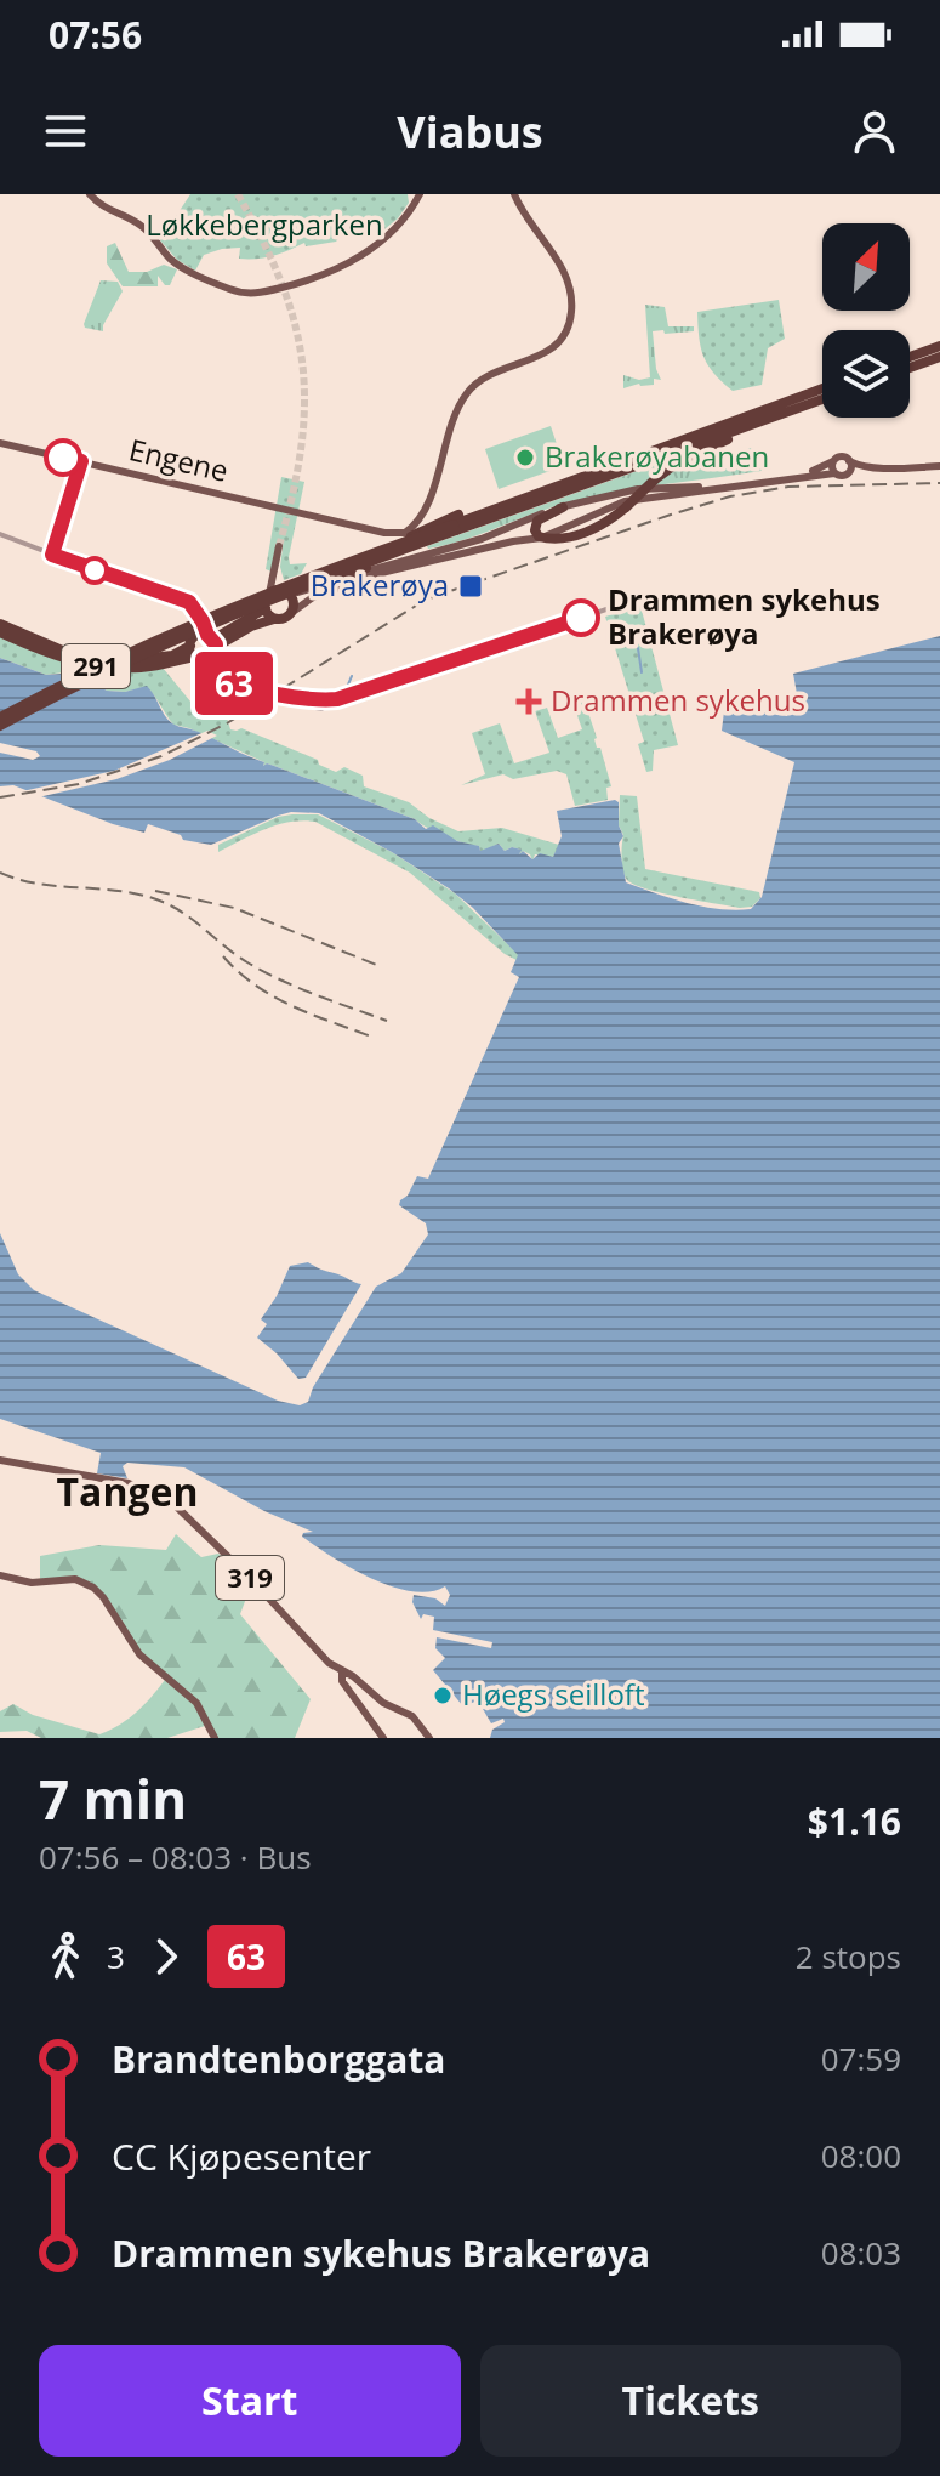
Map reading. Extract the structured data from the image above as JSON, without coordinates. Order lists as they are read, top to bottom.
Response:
{
  "streets": {
    "highway": ["291"],
    "main road": ["Engene", "319"]
  },
  "districts": ["Tangen"],
  "parks": ["Løkkebergparken"],
  "places": {
    "other": ["Brakerøyabanen", "Drammen sykehus Brakerøya", "Høegs seilloft"],
    "transit": ["Brakerøya"],
    "health": ["Drammen sykehus"]
  },
  "lines": ["bus line 63"],
  "north": "top right",
  "page": {
    "status": "07:56",
    "header": "Viabus",
    "on_map": "63",
    "heading": ["7 min", "07:56 – 08:03 · Bus", "$1.16"],
    "legs": ["3", "63", "2 stops"],
    "list": [
      {
        "name": "Brandtenborggata",
        "value": "07:59"
      },
      {
        "name": "CC Kjøpesenter",
        "value": "08:00"
      },
      {
        "name": "Drammen sykehus Brakerøya",
        "value": "08:03"
      }
    ],
    "buttons": ["Start", "Tickets"]
  }
}
